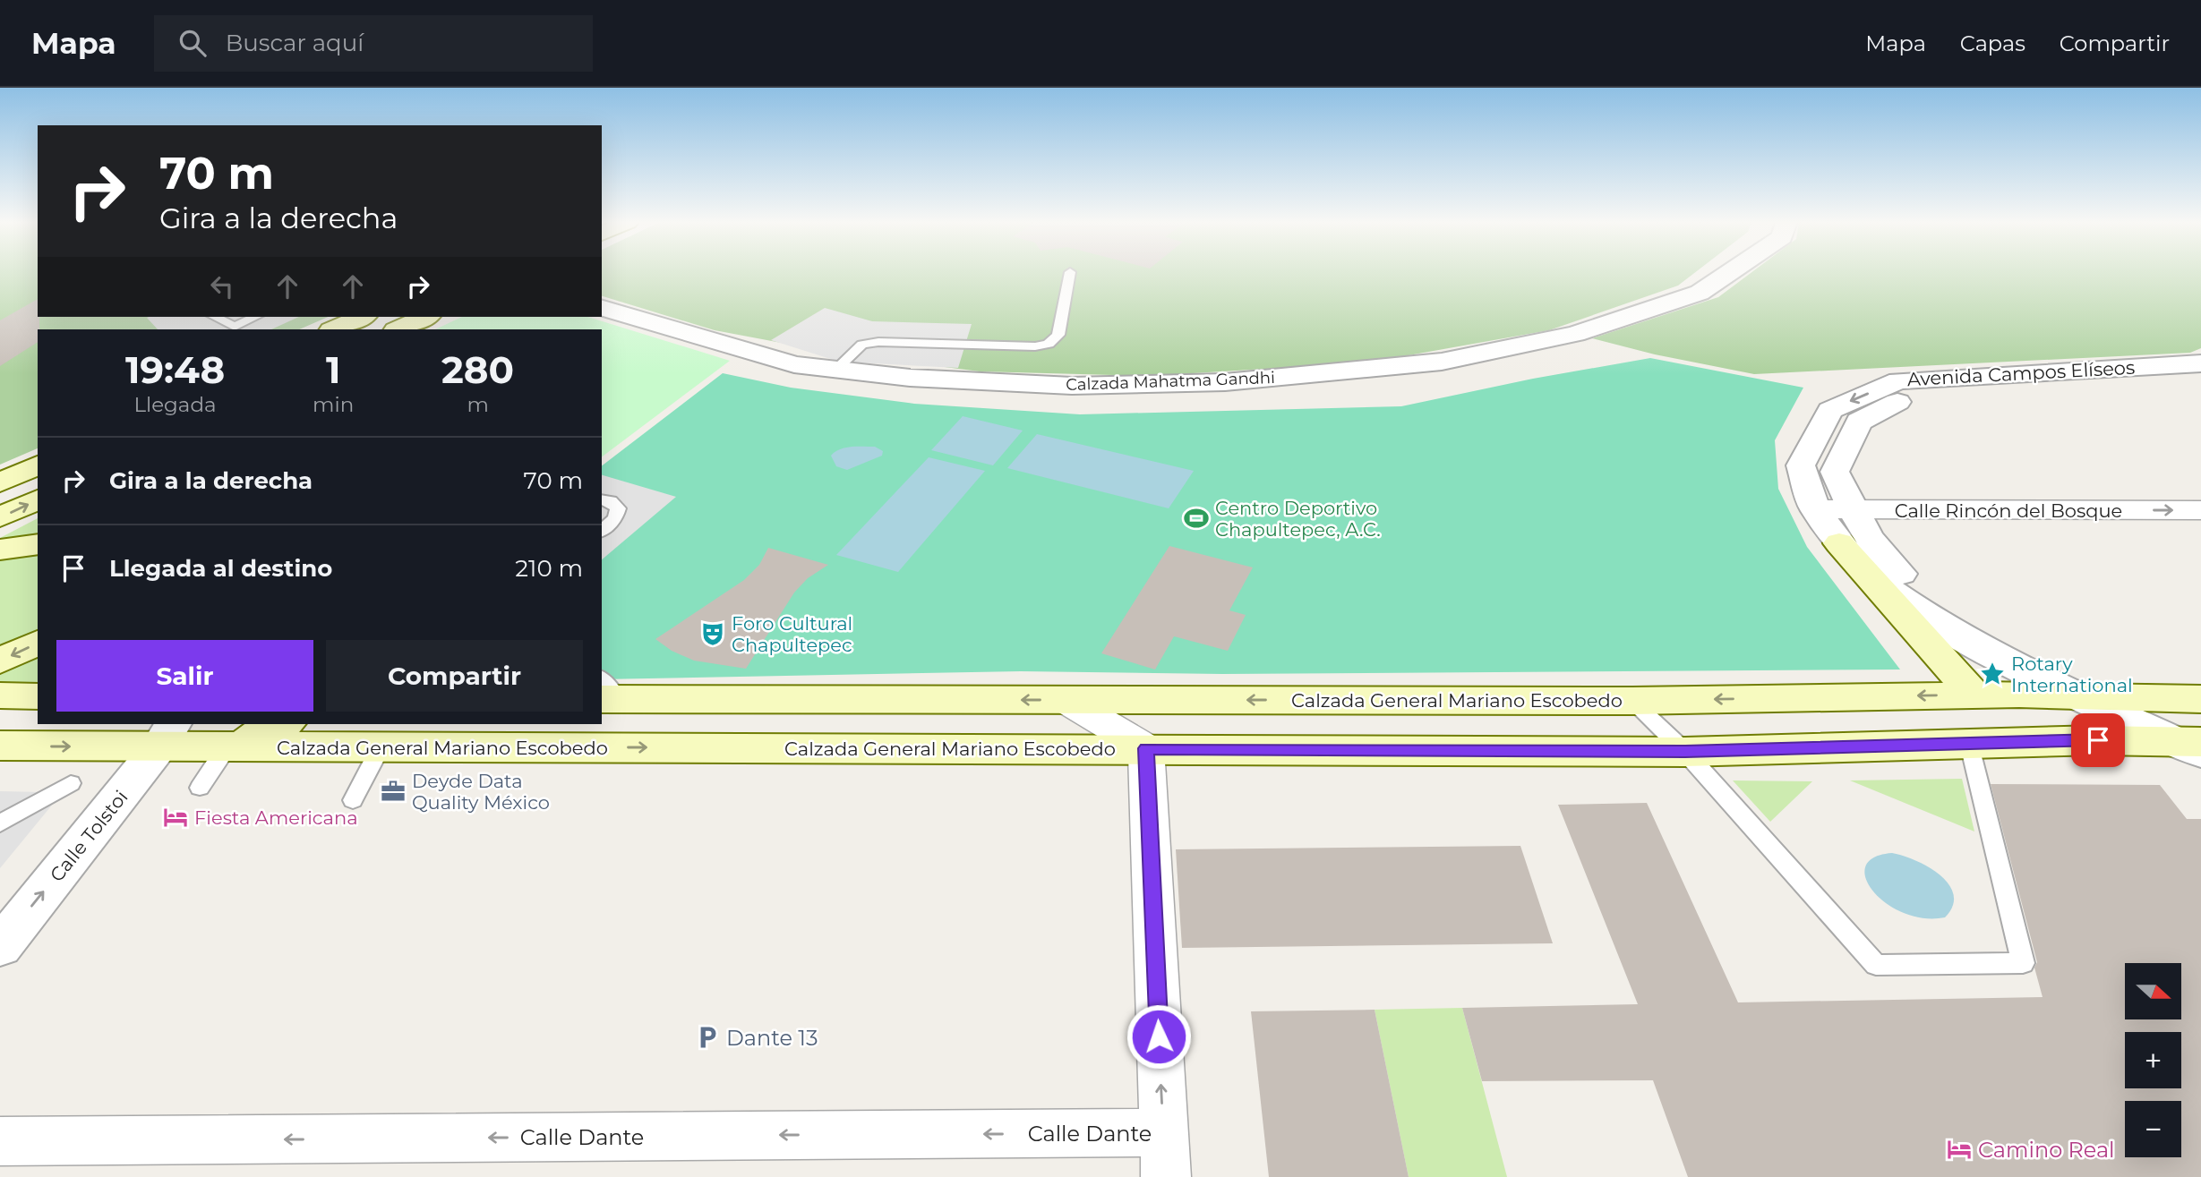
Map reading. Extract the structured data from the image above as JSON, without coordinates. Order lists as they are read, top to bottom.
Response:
{
  "streets": {
    "main road": ["Calzada General Mariano Escobedo"],
    "street": [
      "Avenida Campos Elíseos",
      "Calzada Mahatma Gandhi",
      "Calle Rincón del Bosque",
      "Calle Tolstoi",
      "Calle Dante"
    ]
  },
  "crossings": [
    ["Avenida Campos Elíseos", "Calle Rincón del Bosque"],
    ["Avenida Campos Elíseos", "Calzada General Mariano Escobedo"],
    ["Calzada General Mariano Escobedo", "Calle Tolstoi"]
  ],
  "one_way": ["Calle Rincón del Bosque", "Calle Tolstoi", "Calle Dante"],
  "places": {
    "sports": ["Centro Deportivo Chapultepec, A.C."],
    "theatre": ["Foro Cultural Chapultepec"],
    "place": ["Rotary International"],
    "office": ["Deyde Data Quality México"],
    "hotel": ["Fiesta Americana", "Camino Real"],
    "parking": ["Dante 13"]
  },
  "north": "right",
  "page": {
    "header": "Mapa",
    "search": "Buscar aquí",
    "nav": ["Mapa", "Capas", "Compartir"],
    "turn": ["70 m", "Gira a la derecha"],
    "eta": [
      "19:48",
      "Llegada",
      "1",
      "min",
      "280",
      "m"
    ],
    "list": [
      {
        "name": "Gira a la derecha",
        "value": "70 m"
      },
      {
        "name": "Llegada al destino",
        "value": "210 m"
      }
    ],
    "buttons": ["Salir", "Compartir"],
    "map_buttons": ["+", "−"]
  }
}
